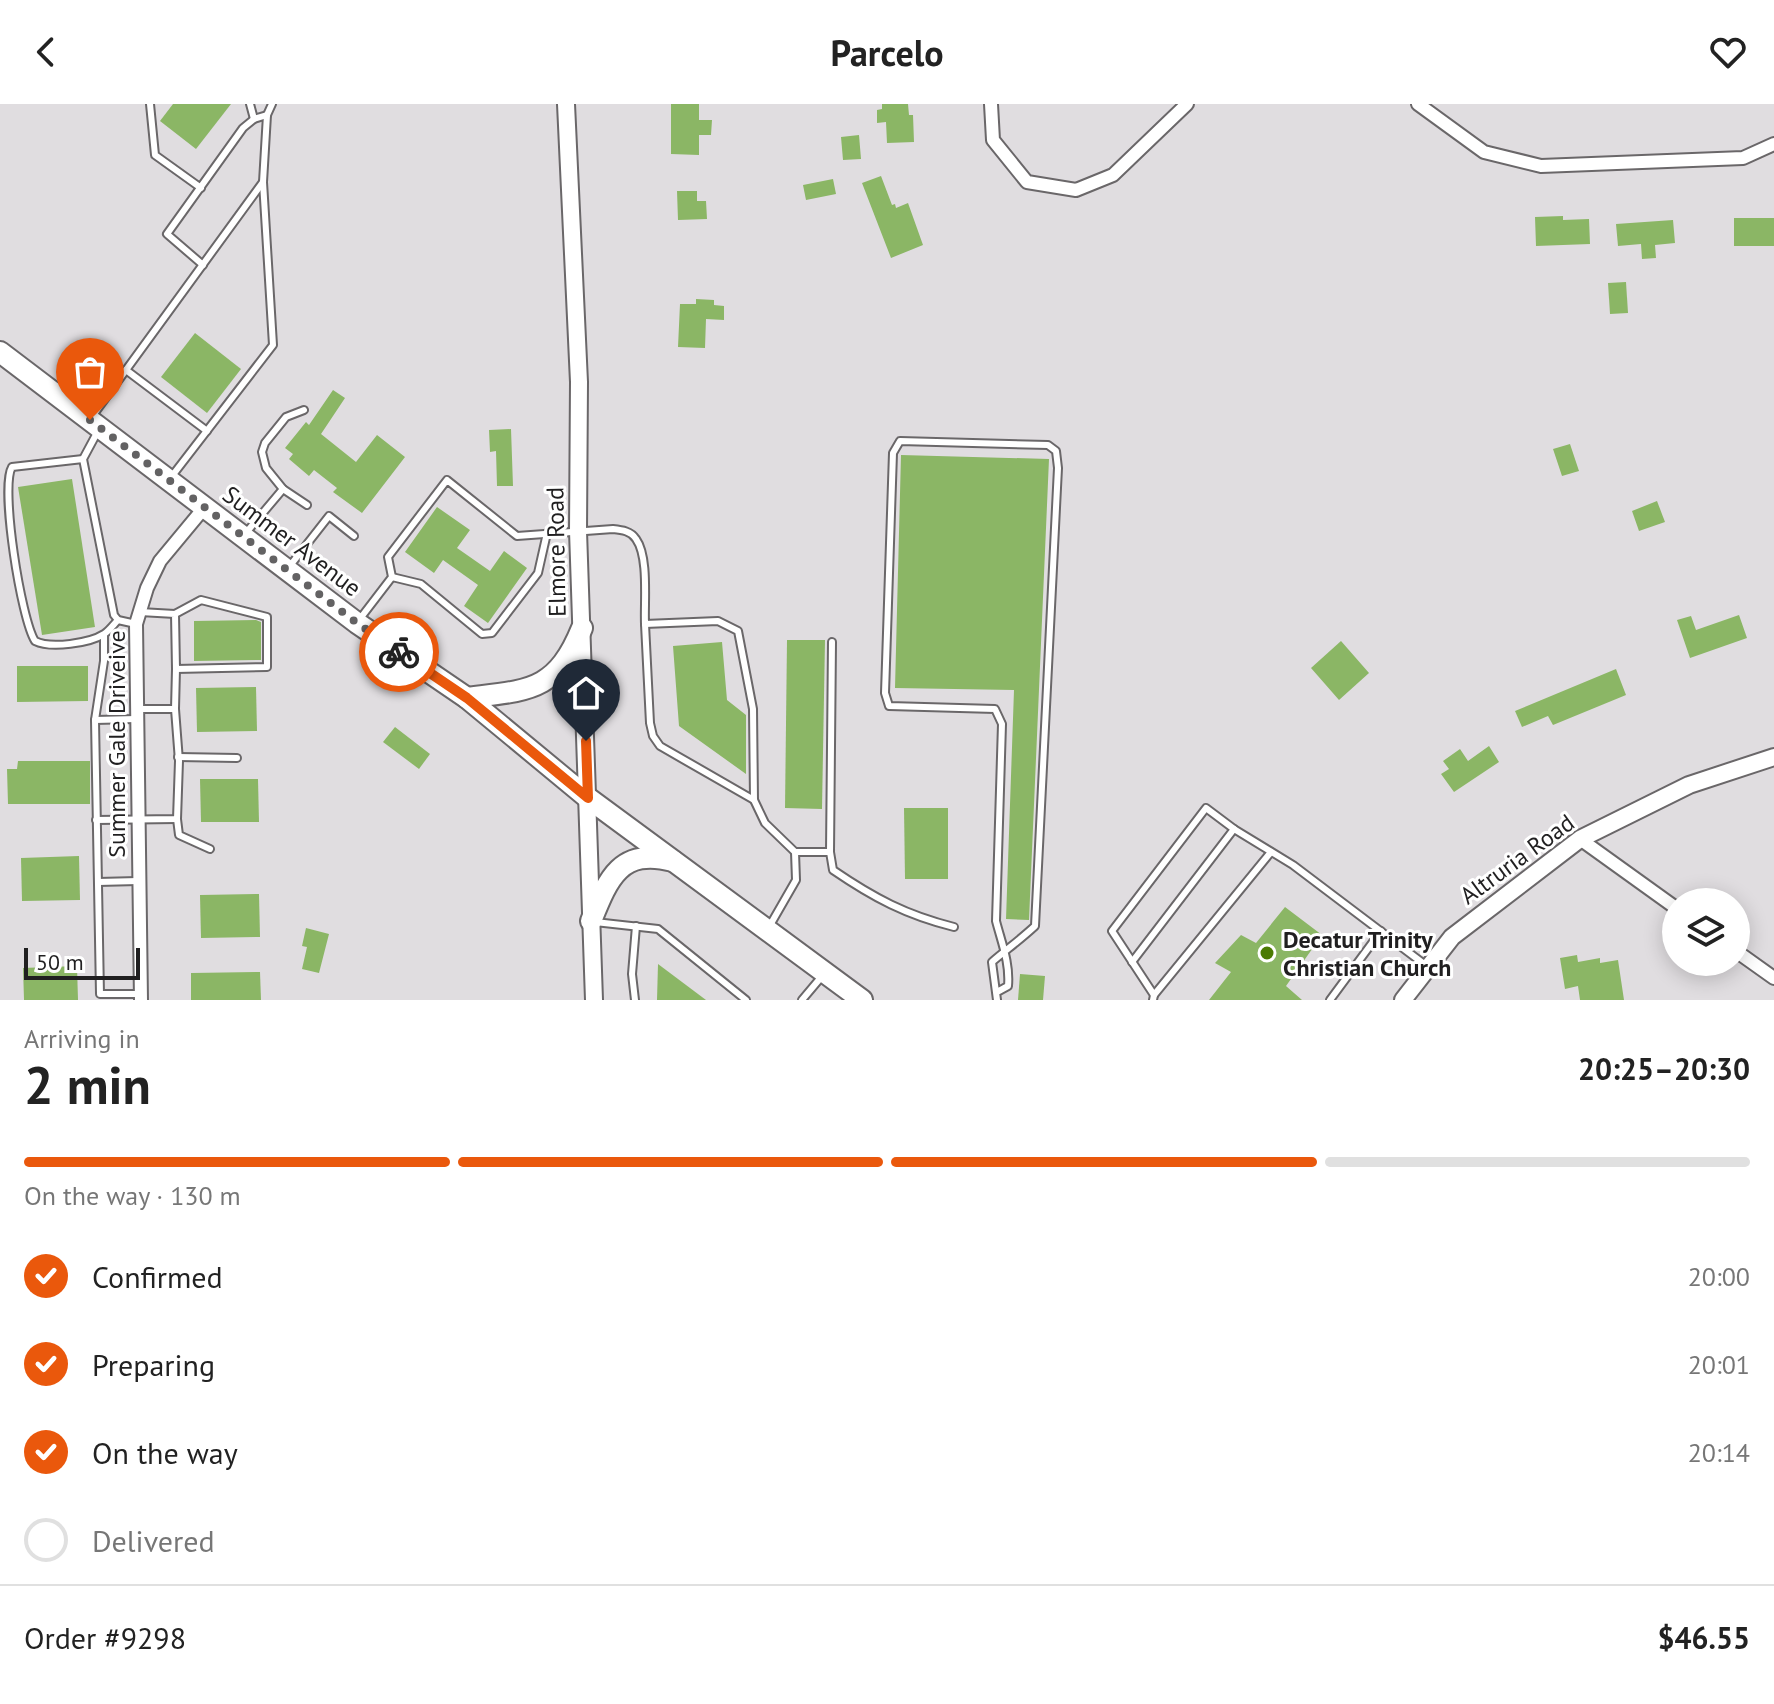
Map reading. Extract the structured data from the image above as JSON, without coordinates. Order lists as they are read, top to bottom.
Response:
{
  "streets": {
    "main road": ["Summer Avenue"],
    "street": ["Elmore Road", "Summer Gale Driveive", "Altruria Road"]
  },
  "crossings": [
    ["Summer Avenue", "Elmore Road"],
    ["Summer Avenue", "Summer Gale Driveive"]
  ],
  "places": ["Decatur Trinity Christian Church"],
  "scale_bar": "50 m",
  "page": {
    "header": "Parcelo",
    "scale": "50 m",
    "heading": ["2 min", "Arriving in", "20:25–20:30"],
    "panel": ["Order #9298", "$46.55"],
    "bar": "On the way · 130 m",
    "list": [
      ["Confirmed", "20:00"],
      ["Preparing", "20:01"],
      ["On the way", "20:14"],
      "Delivered"
    ]
  }
}
